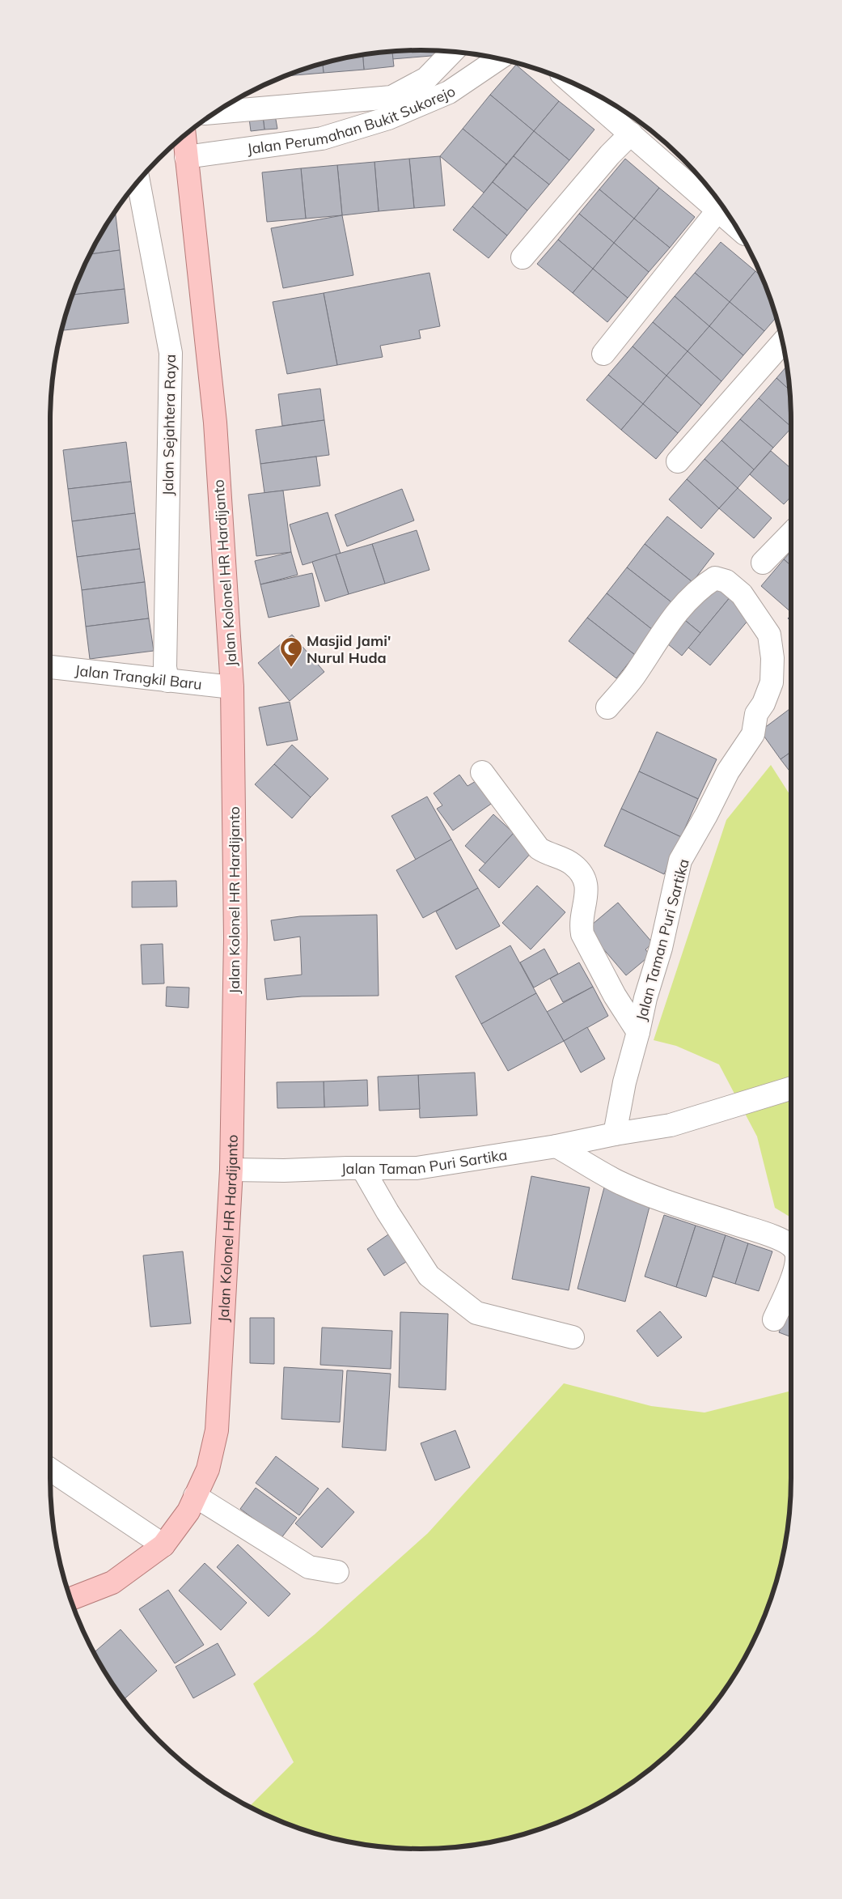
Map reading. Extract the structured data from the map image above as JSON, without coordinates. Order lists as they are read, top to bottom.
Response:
{
  "streets": {
    "main road": ["Jalan Kolonel HR Hardijanto"],
    "street": [
      "Jalan Perumahan Bukit Sukorejo",
      "Jalan Sejahtera Raya",
      "Jalan Trangkil Baru",
      "Jalan Taman Puri Sartika"
    ]
  },
  "crossings": [
    ["Jalan Perumahan Bukit Sukorejo", "Jalan Kolonel HR Hardijanto"],
    ["Jalan Sejahtera Raya", "Jalan Trangkil Baru"],
    ["Jalan Kolonel HR Hardijanto", "Jalan Trangkil Baru"],
    ["Jalan Kolonel HR Hardijanto", "Jalan Taman Puri Sartika"]
  ],
  "places": {
    "mosque": ["Masjid Jami' Nurul Huda"]
  }
}
